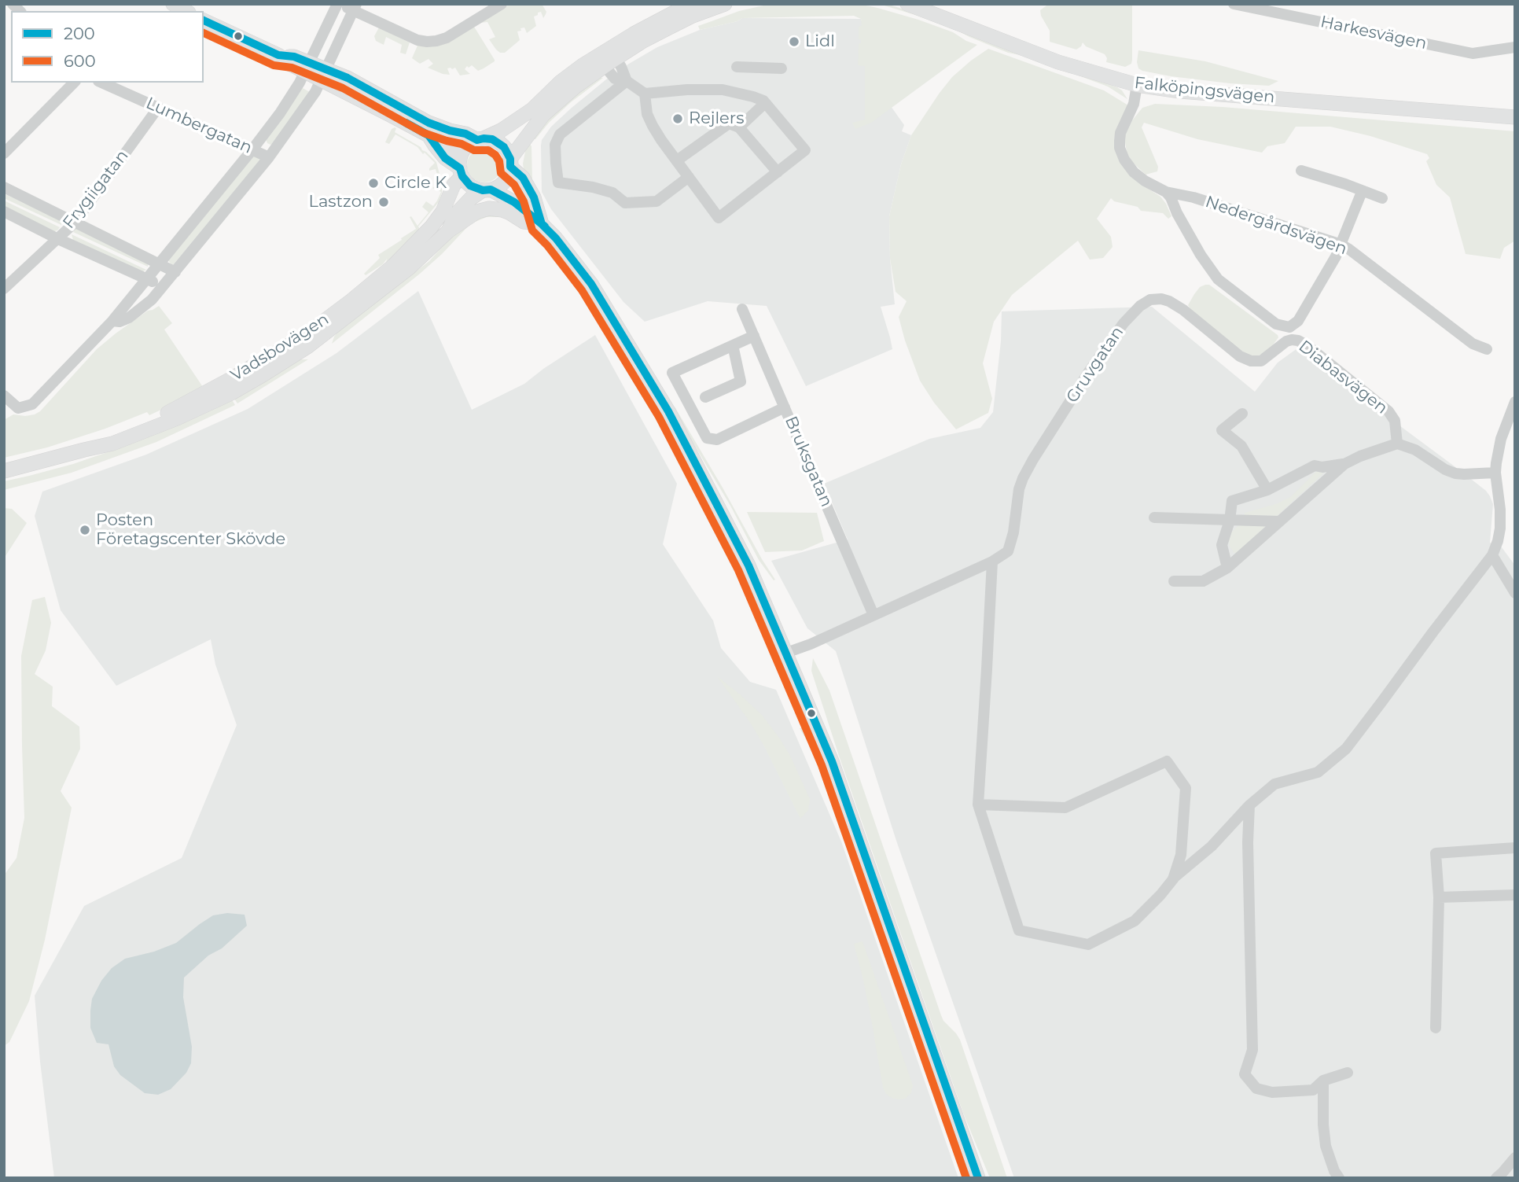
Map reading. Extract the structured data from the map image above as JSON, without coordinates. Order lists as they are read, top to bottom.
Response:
{
  "streets": {
    "main road": ["Falköpingsvägen", "Vadsbovägen"],
    "street": [
      "Harkesvägen",
      "Lumbergatan",
      "Frygiigatan",
      "Nedergårdsvägen",
      "Gruvgatan",
      "Diabasvägen",
      "Bruksgatan"
    ]
  },
  "crossings": [
    ["Falköpingsvägen", "Nedergårdsvägen"],
    ["Lumbergatan", "Frygiigatan"],
    ["Gruvgatan", "Diabasvägen"],
    ["Gruvgatan", "Bruksgatan"]
  ],
  "places": [
    "Lidl",
    "Rejlers",
    "Circle K",
    "Lastzon",
    "Posten Företagscenter Skövde"
  ],
  "lines": ["transit line 200", "transit line 600"],
  "legend": ["200", "600"]
}
